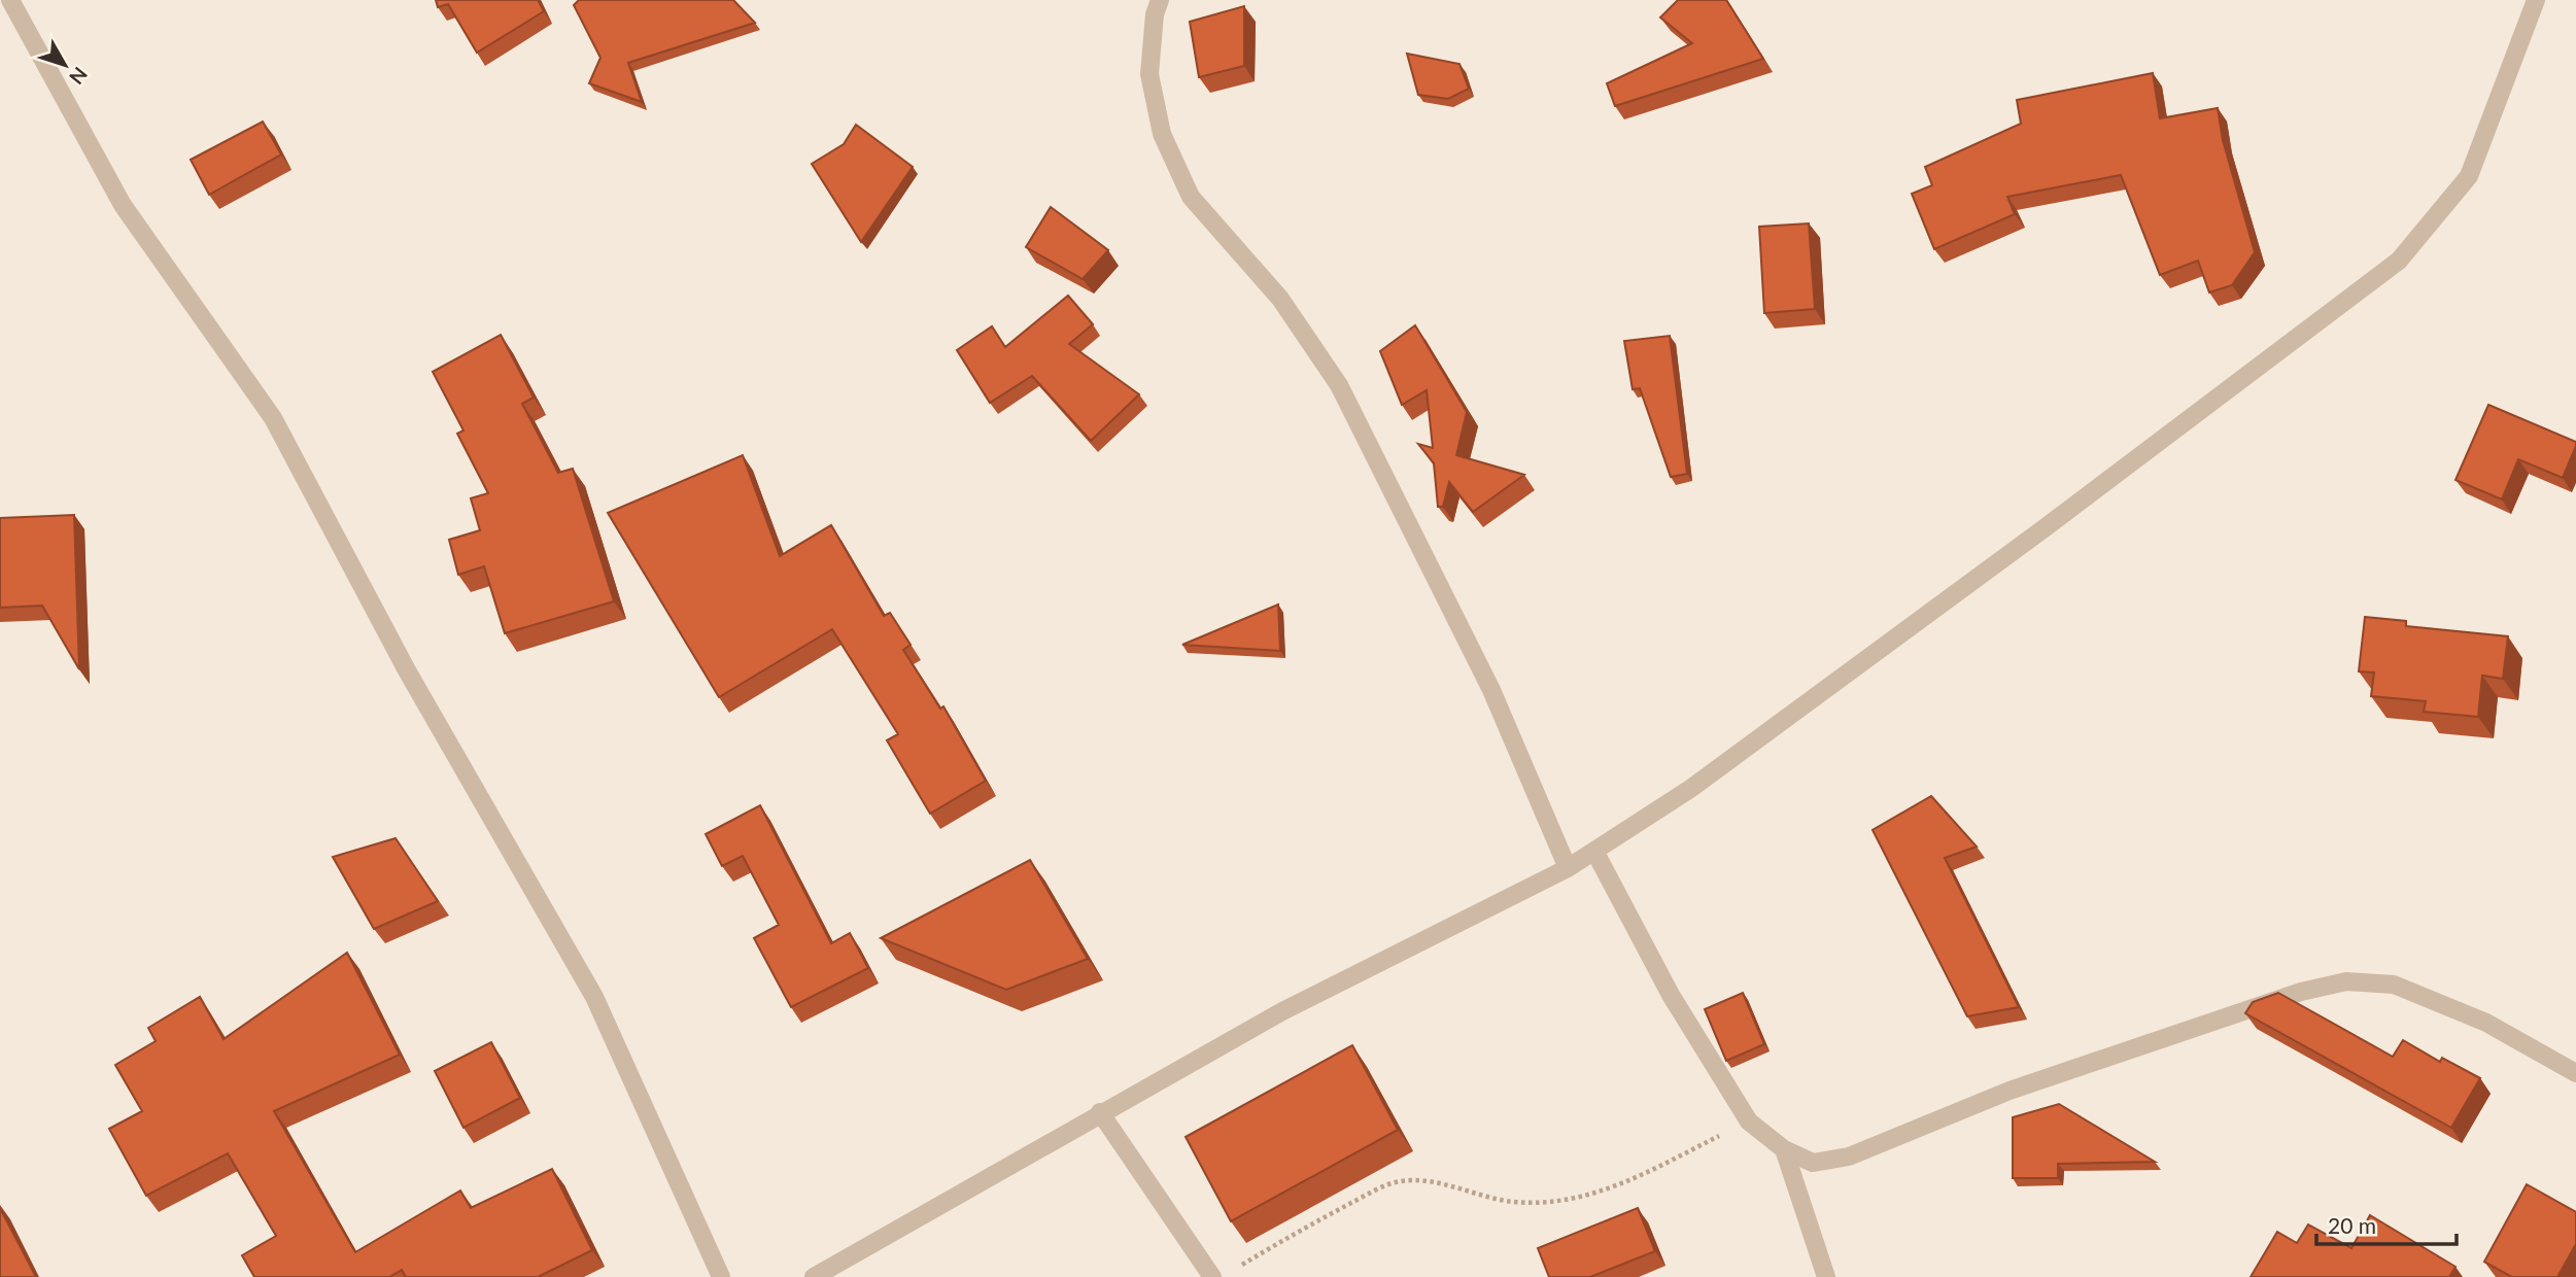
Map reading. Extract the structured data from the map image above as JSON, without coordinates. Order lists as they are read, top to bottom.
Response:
{
  "scale_bar": "20 m",
  "north": "bottom right"
}
